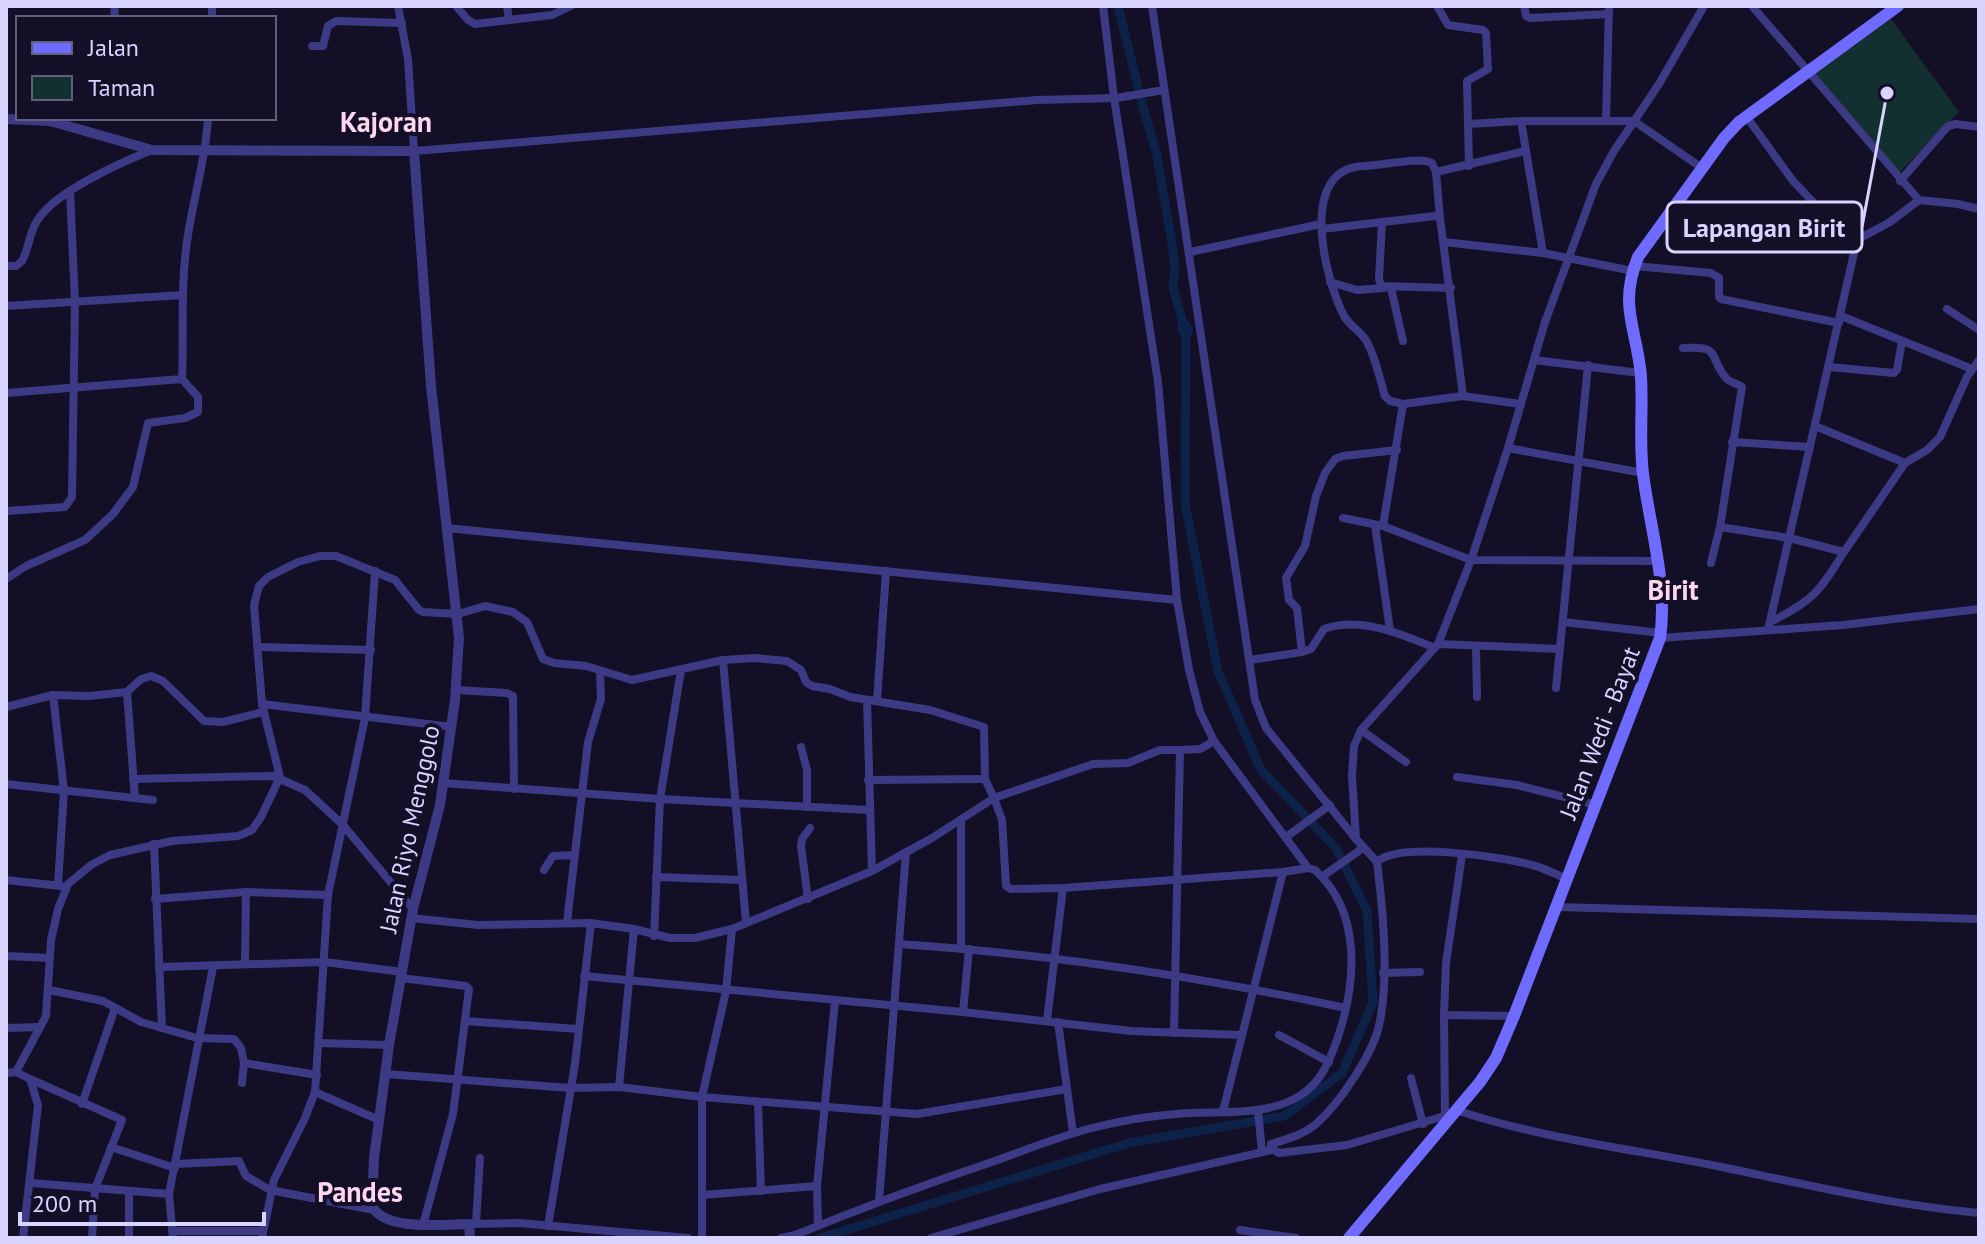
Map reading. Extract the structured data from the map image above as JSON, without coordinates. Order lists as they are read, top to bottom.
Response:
{
  "streets": {
    "main road": ["Jalan Wedi - Bayat"],
    "street": ["Jalan Riyo Menggolo"]
  },
  "districts": ["Kajoran", "Birit", "Pandes"],
  "places": ["Lapangan Birit"],
  "legend": ["Jalan", "Taman"],
  "scale_bar": "200 m"
}
